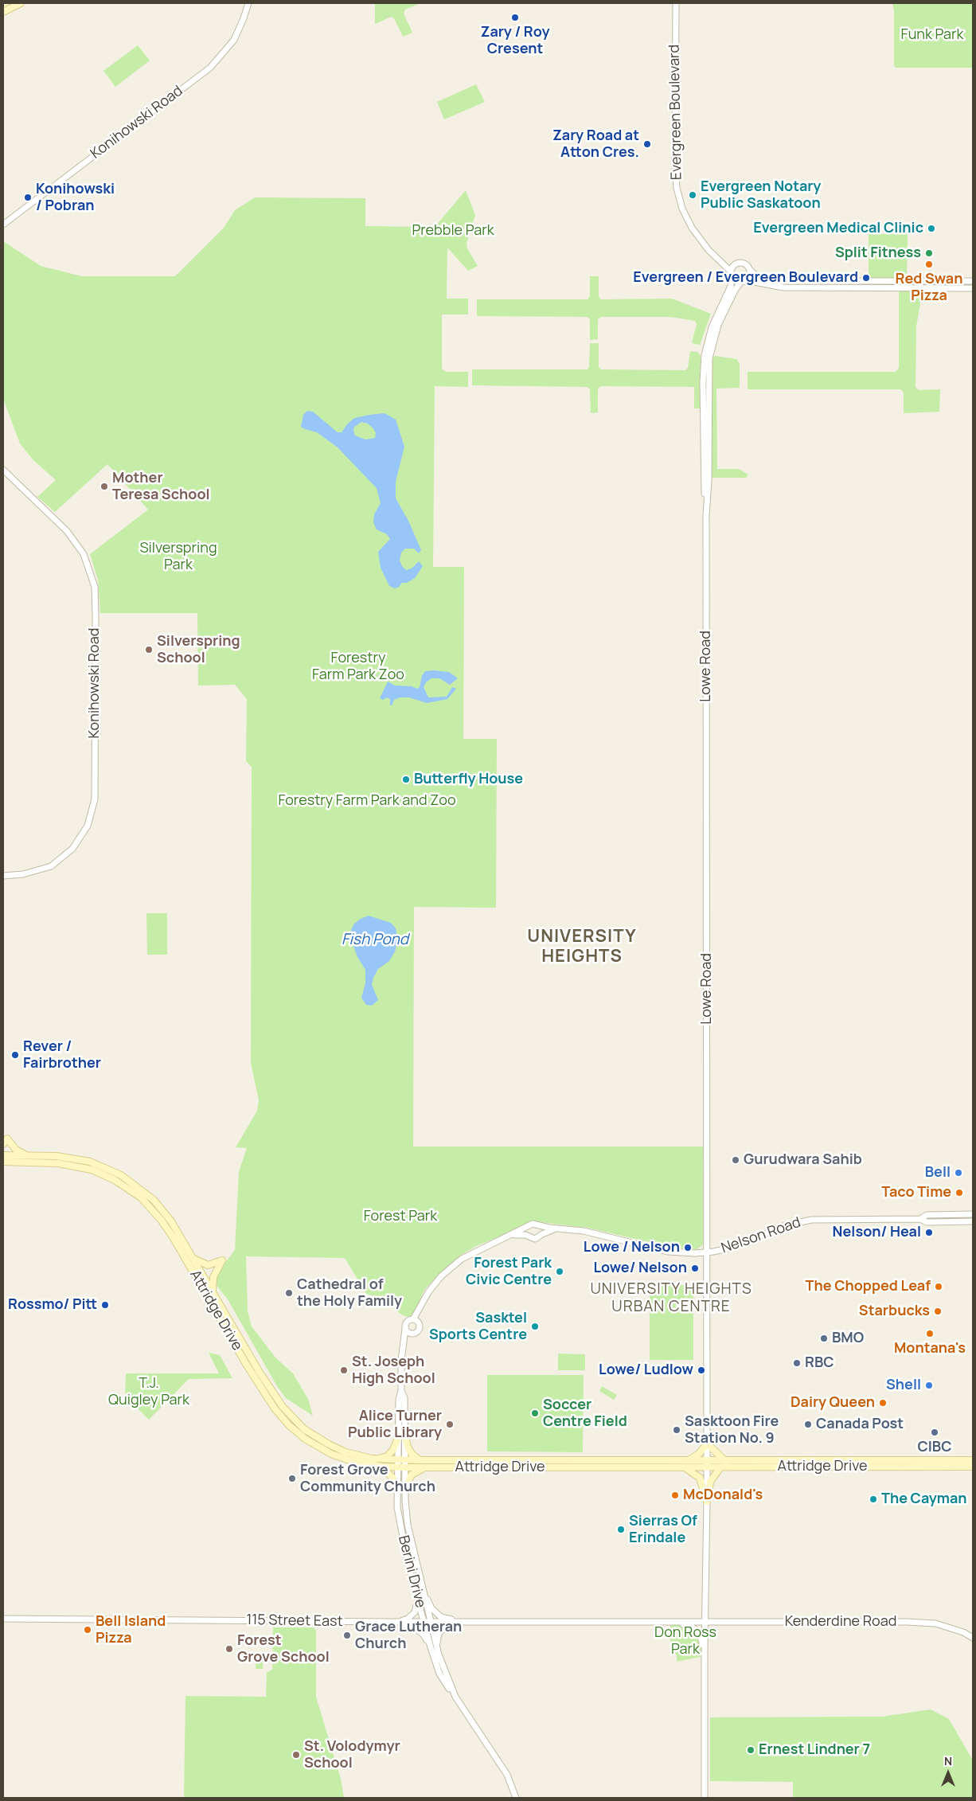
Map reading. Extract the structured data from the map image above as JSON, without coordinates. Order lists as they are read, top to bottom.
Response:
{
  "streets": {
    "main road": ["Attridge Drive"],
    "street": [
      "Evergreen Boulevard",
      "Konihowski Road",
      "Lowe Road",
      "Nelson Road",
      "Berini Drive",
      "115 Street East",
      "Kenderdine Road"
    ]
  },
  "crossings": [
    ["Evergreen Boulevard", "Lowe Road"],
    ["Lowe Road", "Nelson Road"],
    ["Lowe Road", "Attridge Drive"],
    ["Attridge Drive", "Berini Drive"],
    ["Berini Drive", "115 Street East"],
    ["115 Street East", "Kenderdine Road"]
  ],
  "districts": ["UNIVERSITY HEIGHTS", "UNIVERSITY HEIGHTS URBAN CENTRE"],
  "water": ["Fish Pond"],
  "parks": [
    "Funk Park",
    "Prebble Park",
    "Silverspring Park",
    "Forestry Farm Park Zoo",
    "Forestry Farm Park and Zoo",
    "Forest Park",
    "T.J. Quigley Park",
    "Don Ross Park"
  ],
  "places": [
    "Zary / Roy Cresent",
    "Zary Road at Atton Cres.",
    "Evergreen Notary Public Saskatoon",
    "Konihowski / Pobran",
    "Evergreen Medical Clinic",
    "Split Fitness",
    "Red Swan Pizza",
    "Evergreen / Evergreen Boulevard",
    "Mother Teresa School",
    "Silverspring School",
    "Butterfly House",
    "Rever / Fairbrother",
    "Gurudwara Sahib",
    "Bell",
    "Taco Time",
    "Nelson/ Heal",
    "Lowe / Nelson",
    "Lowe/ Nelson",
    "Forest Park Civic Centre",
    "The Chopped Leaf",
    "Cathedral of the Holy Family",
    "Rossmo/ Pitt",
    "Starbucks",
    "Sasktel Sports Centre",
    "Montana's",
    "BMO",
    "RBC",
    "St. Joseph High School",
    "Lowe/ Ludlow",
    "Shell",
    "Dairy Queen",
    "Soccer Centre Field",
    "Alice Turner Public Library",
    "Canada Post",
    "Sasktoon Fire Station No. 9",
    "CIBC",
    "Forest Grove Community Church",
    "McDonald's",
    "The Cayman",
    "Sierras Of Erindale",
    "Bell Island Pizza",
    "Grace Lutheran Church",
    "Forest Grove School",
    "Ernest Lindner 7",
    "St. Volodymyr School"
  ],
  "north": "top"
}
